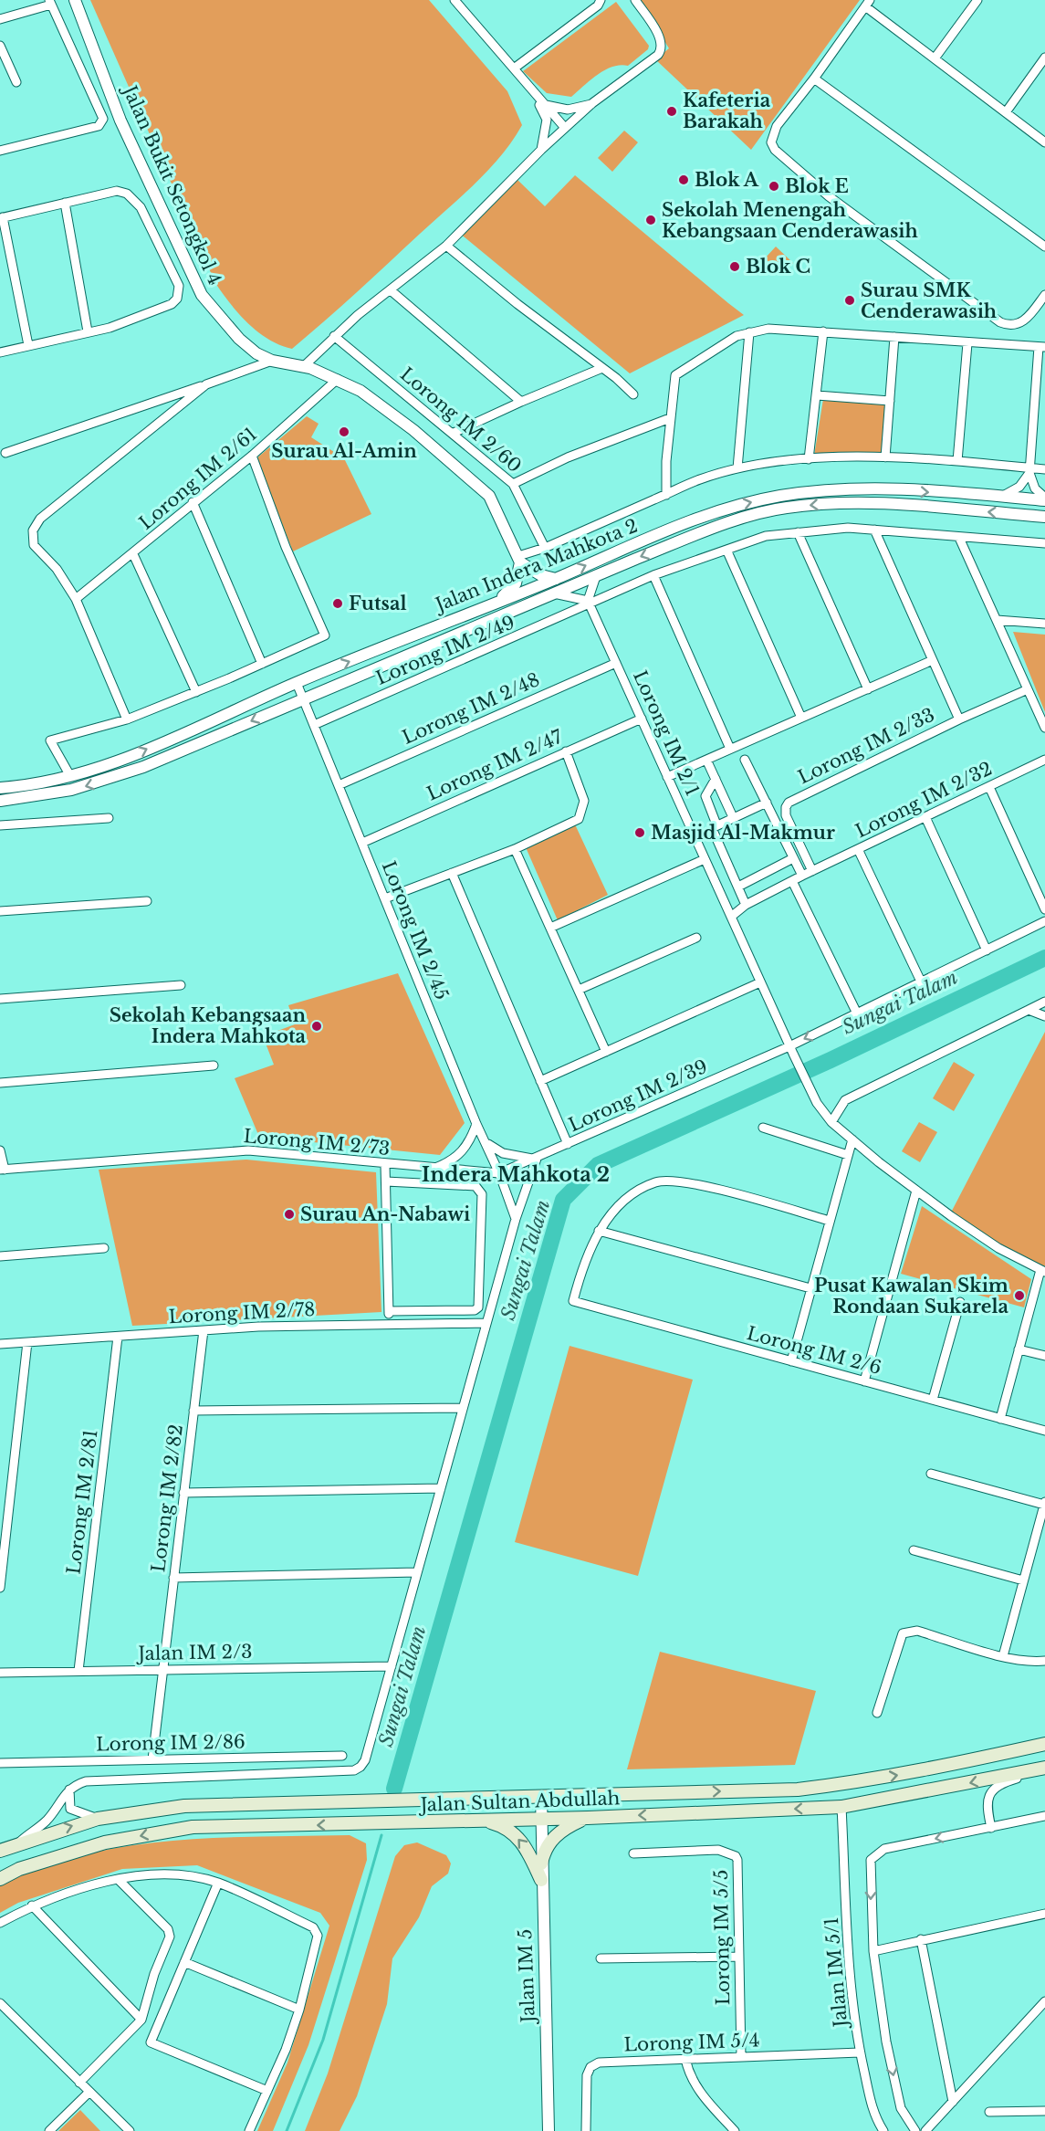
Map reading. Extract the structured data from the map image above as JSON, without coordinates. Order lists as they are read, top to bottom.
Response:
{
  "streets": {
    "main road": ["Jalan Sultan Abdullah"],
    "street": [
      "Jalan Bukit Setongkol 4",
      "Lorong IM 2/60",
      "Lorong IM 2/61",
      "Jalan Indera Mahkota 2",
      "Lorong IM 2/49",
      "Lorong IM 2/48",
      "Lorong IM 2/1",
      "Lorong IM 2/33",
      "Lorong IM 2/47",
      "Lorong IM 2/32",
      "Lorong IM 2/45",
      "Lorong IM 2/39",
      "Lorong IM 2/73",
      "Lorong IM 2/78",
      "Lorong IM 2/6",
      "Lorong IM 2/82",
      "Lorong IM 2/81",
      "Jalan IM 2/3",
      "Lorong IM 2/86",
      "Lorong IM 5/5",
      "Jalan IM 5/1",
      "Jalan IM 5",
      "Lorong IM 5/4"
    ]
  },
  "crossings": [
    ["Jalan Indera Mahkota 2", "Lorong IM 2/45"],
    ["Lorong IM 2/49", "Lorong IM 2/1"],
    ["Lorong IM 2/49", "Lorong IM 2/45"],
    ["Lorong IM 2/48", "Lorong IM 2/1"],
    ["Lorong IM 2/48", "Lorong IM 2/45"],
    ["Lorong IM 2/1", "Lorong IM 2/47"],
    ["Lorong IM 2/1", "Lorong IM 2/32"],
    ["Lorong IM 2/1", "Lorong IM 2/39"],
    ["Lorong IM 2/33", "Lorong IM 2/32"],
    ["Lorong IM 2/47", "Lorong IM 2/45"],
    ["Lorong IM 2/45", "Lorong IM 2/39"],
    ["Lorong IM 2/45", "Lorong IM 2/73"],
    ["Lorong IM 2/39", "Lorong IM 2/73"],
    ["Lorong IM 2/78", "Lorong IM 2/82"],
    ["Lorong IM 2/78", "Lorong IM 2/81"],
    ["Lorong IM 2/82", "Jalan IM 2/3"],
    ["Lorong IM 2/82", "Lorong IM 2/86"],
    ["Lorong IM 2/81", "Jalan IM 2/3"],
    ["Jalan Sultan Abdullah", "Jalan IM 5/1"],
    ["Jalan Sultan Abdullah", "Jalan IM 5"],
    ["Lorong IM 5/5", "Lorong IM 5/4"],
    ["Jalan IM 5/1", "Lorong IM 5/4"]
  ],
  "districts": ["Indera Mahkota 2"],
  "water": ["Sungai Talam"],
  "places": [
    "Kafeteria Barakah",
    "Blok A",
    "Blok E",
    "Sekolah Menengah Kebangsaan Cenderawasih",
    "Blok C",
    "Surau SMK Cenderawasih",
    "Surau Al-Amin",
    "Futsal",
    "Masjid Al-Makmur",
    "Sekolah Kebangsaan Indera Mahkota",
    "Surau An-Nabawi",
    "Pusat Kawalan Skim Rondaan Sukarela"
  ]
}
